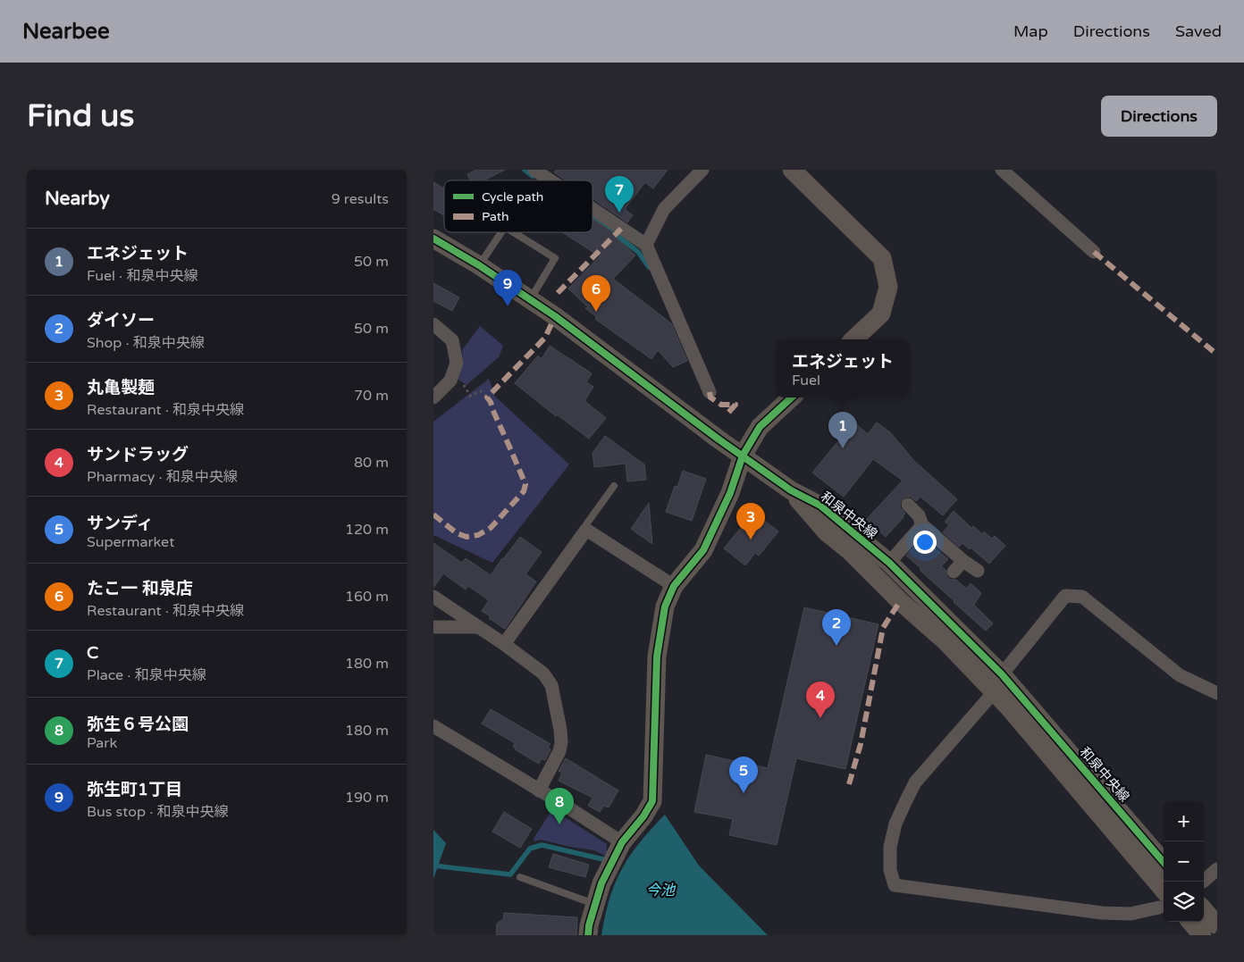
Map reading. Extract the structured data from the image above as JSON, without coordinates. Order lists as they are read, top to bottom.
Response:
{
  "streets": {
    "street": ["和泉中央線"]
  },
  "water": ["今池"],
  "legend": ["Cycle path", "Path"],
  "page": {
    "header": "Nearbee",
    "nav": ["Map", "Directions", "Saved"],
    "buttons": "Directions",
    "title": "Find us",
    "heading": ["Nearby", "9 results"],
    "pins": [
      "7",
      "9",
      "6",
      "1",
      "3",
      "2",
      "4",
      "5",
      "8"
    ],
    "list": [
      {
        "mark": "1",
        "name": "エネジェット",
        "note": "Fuel · 和泉中央線",
        "value": "50 m"
      },
      {
        "mark": "2",
        "name": "ダイソー",
        "note": "Shop · 和泉中央線",
        "value": "50 m"
      },
      {
        "mark": "3",
        "name": "丸亀製麺",
        "note": "Restaurant · 和泉中央線",
        "value": "70 m"
      },
      {
        "mark": "4",
        "name": "サンドラッグ",
        "note": "Pharmacy · 和泉中央線",
        "value": "80 m"
      },
      {
        "mark": "5",
        "name": "サンディ",
        "note": "Supermarket",
        "value": "120 m"
      },
      {
        "mark": "6",
        "name": "たこ一 和泉店",
        "note": "Restaurant · 和泉中央線",
        "value": "160 m"
      },
      {
        "mark": "7",
        "name": "C",
        "note": "Place · 和泉中央線",
        "value": "180 m"
      },
      {
        "mark": "8",
        "name": "弥生６号公園",
        "note": "Park",
        "value": "180 m"
      },
      {
        "mark": "9",
        "name": "弥生町1丁目",
        "note": "Bus stop · 和泉中央線",
        "value": "190 m"
      }
    ],
    "popup": ["エネジェット", "Fuel"],
    "map_buttons": ["+", "−"]
  }
}
